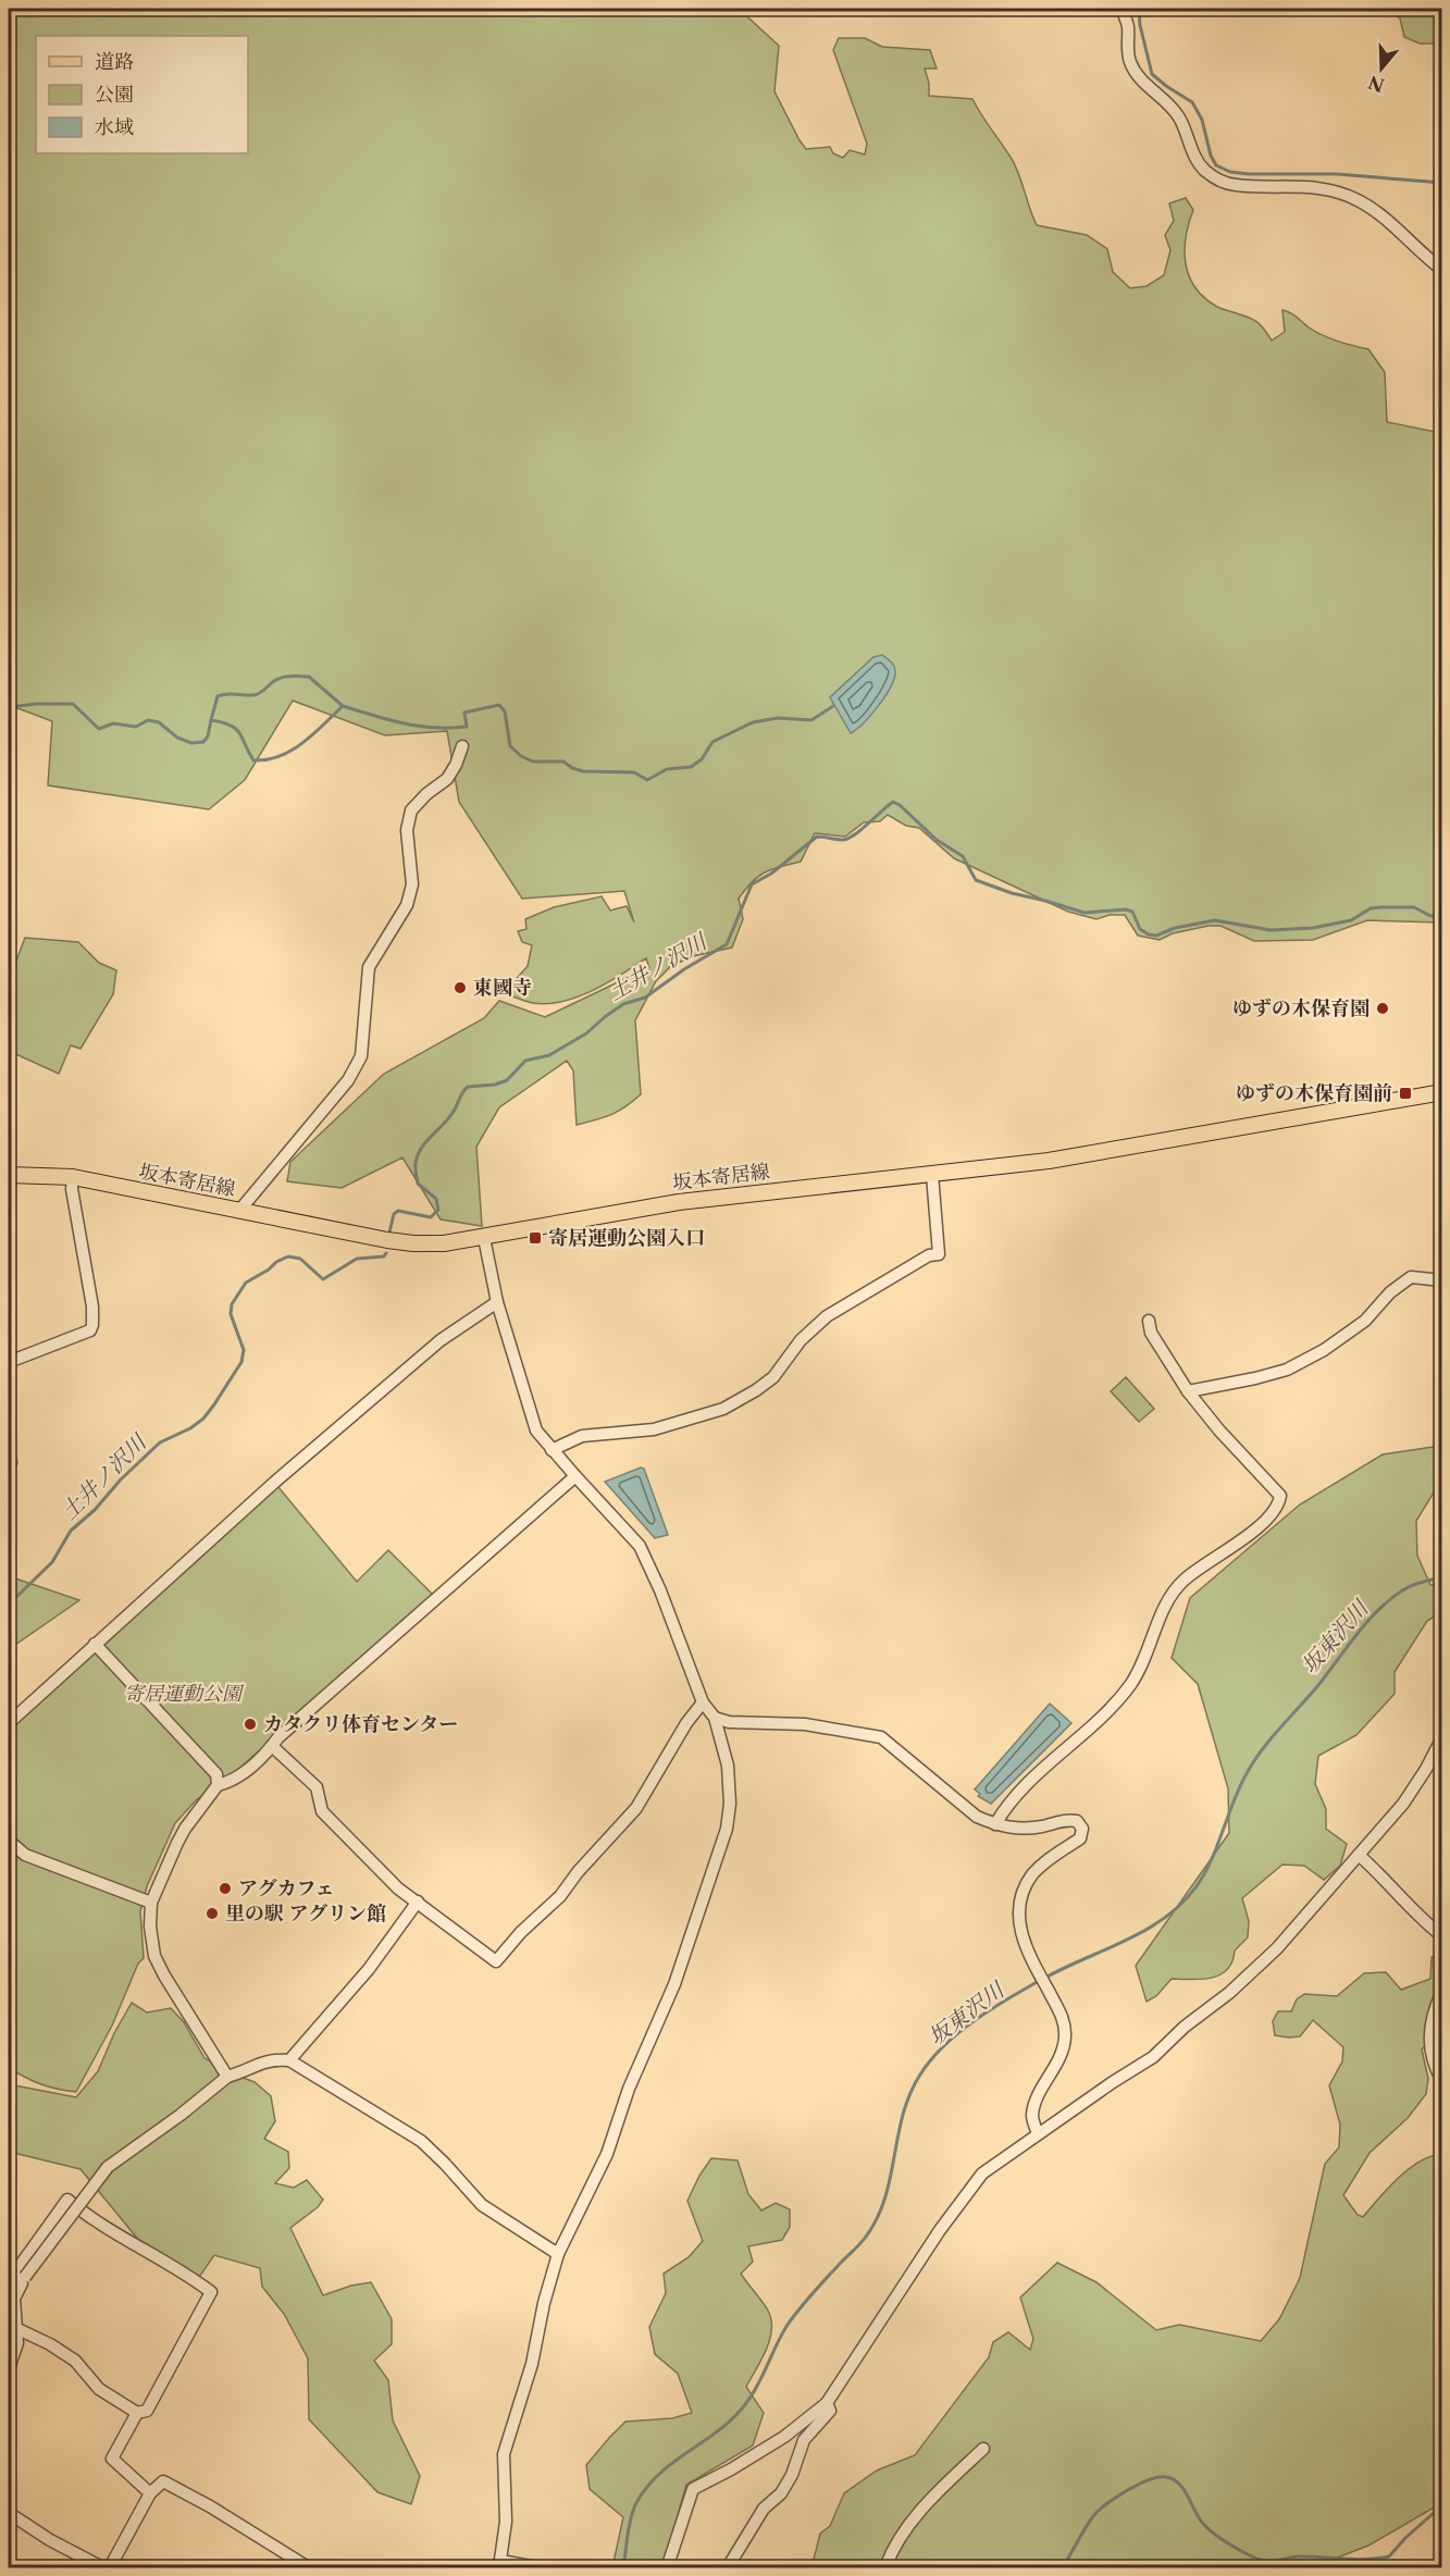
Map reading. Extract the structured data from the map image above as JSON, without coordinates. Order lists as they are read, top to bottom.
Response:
{
  "streets": {
    "main road": ["坂本寄居線"]
  },
  "water": ["土井ノ沢川", "坂東沢川"],
  "parks": ["寄居運動公園"],
  "places": {
    "other": [
      "東國寺",
      "ゆずの木保育園",
      "カタクリ体育センター",
      "アグカフェ",
      "里の駅 アグリン館"
    ],
    "transit": ["ゆずの木保育園前", "寄居運動公園入口"]
  },
  "legend": ["道路", "公園", "水域"],
  "north": "bottom"
}
